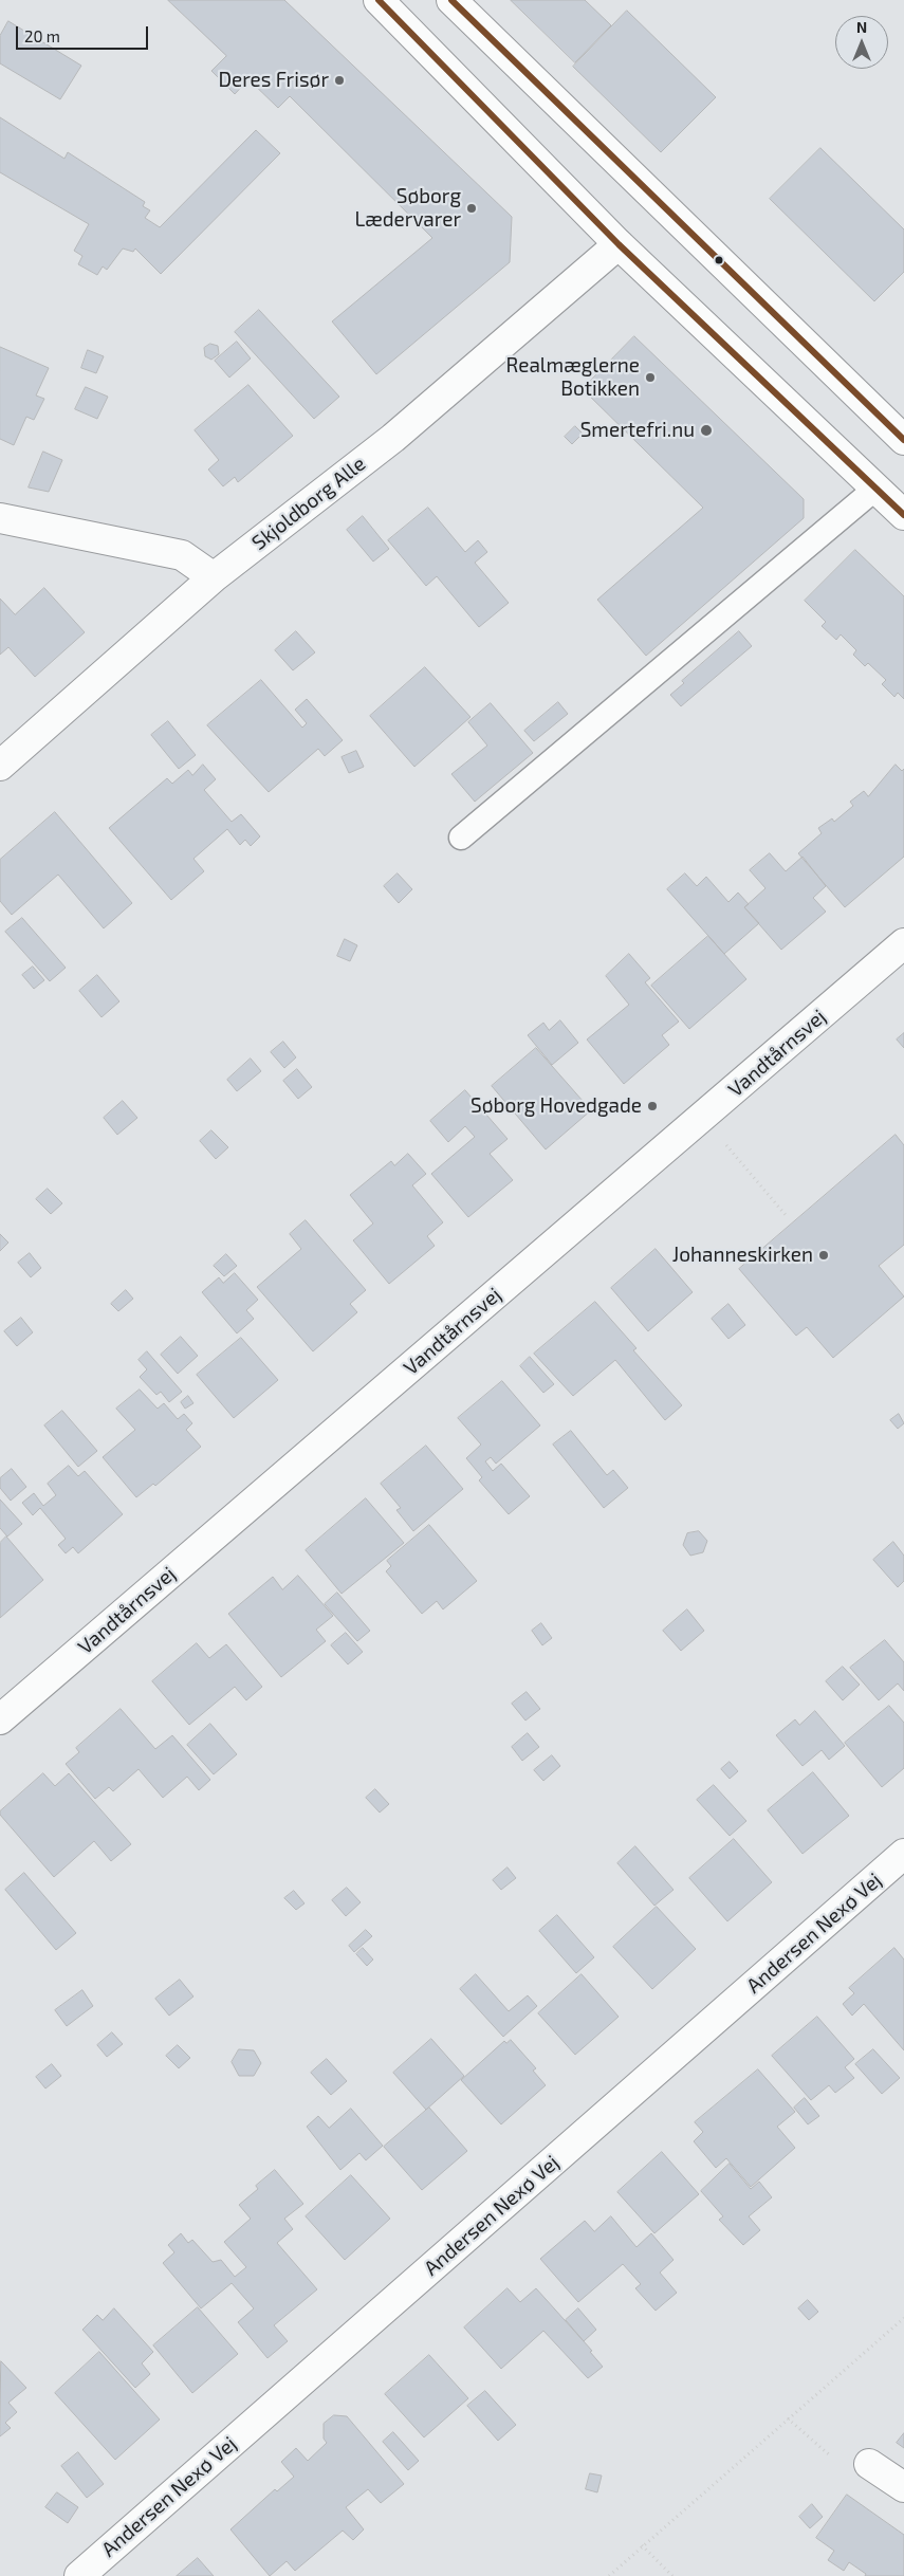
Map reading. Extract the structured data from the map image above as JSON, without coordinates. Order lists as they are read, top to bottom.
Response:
{
  "streets": {
    "street": ["Skjoldborg Alle", "Vandtårnsvej", "Andersen Nexø Vej"]
  },
  "places": [
    "Deres Frisør",
    "Søborg Lædervarer",
    "Realmæglerne Botikken",
    "Smertefri.nu",
    "Søborg Hovedgade",
    "Johanneskirken"
  ],
  "scale_bar": "20 m",
  "north": "top"
}
